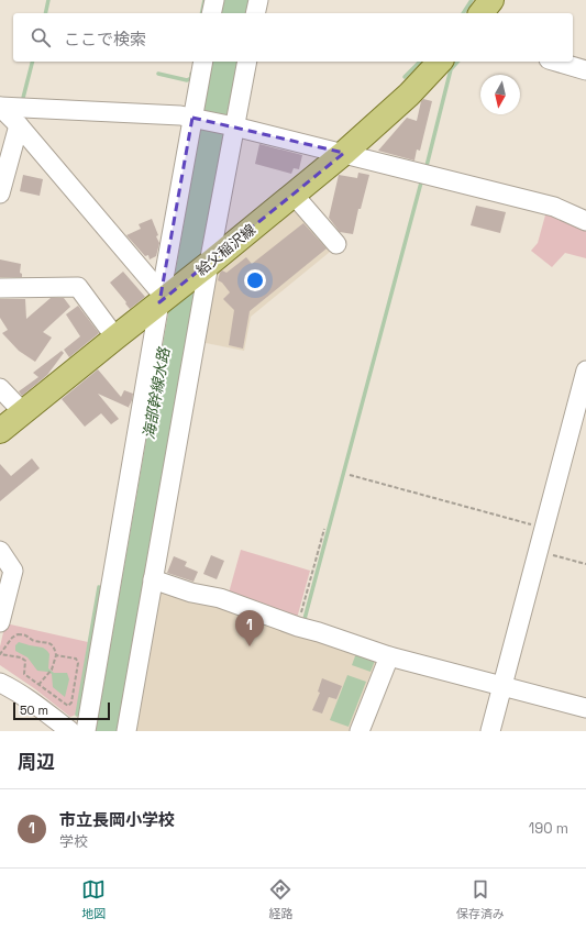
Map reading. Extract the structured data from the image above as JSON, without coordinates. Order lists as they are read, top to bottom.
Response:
{
  "streets": {
    "main road": ["給父稲沢線"]
  },
  "water": ["海部幹線水路"],
  "scale_bar": "50 m",
  "north": "bottom",
  "page": {
    "search": "ここで検索",
    "pins": "1",
    "scale": "50 m",
    "heading": "周辺",
    "list": [
      {
        "mark": "1",
        "name": "市立長岡小学校",
        "note": "学校",
        "value": "190 m"
      }
    ],
    "nav": ["地図", "経路", "保存済み"]
  }
}
